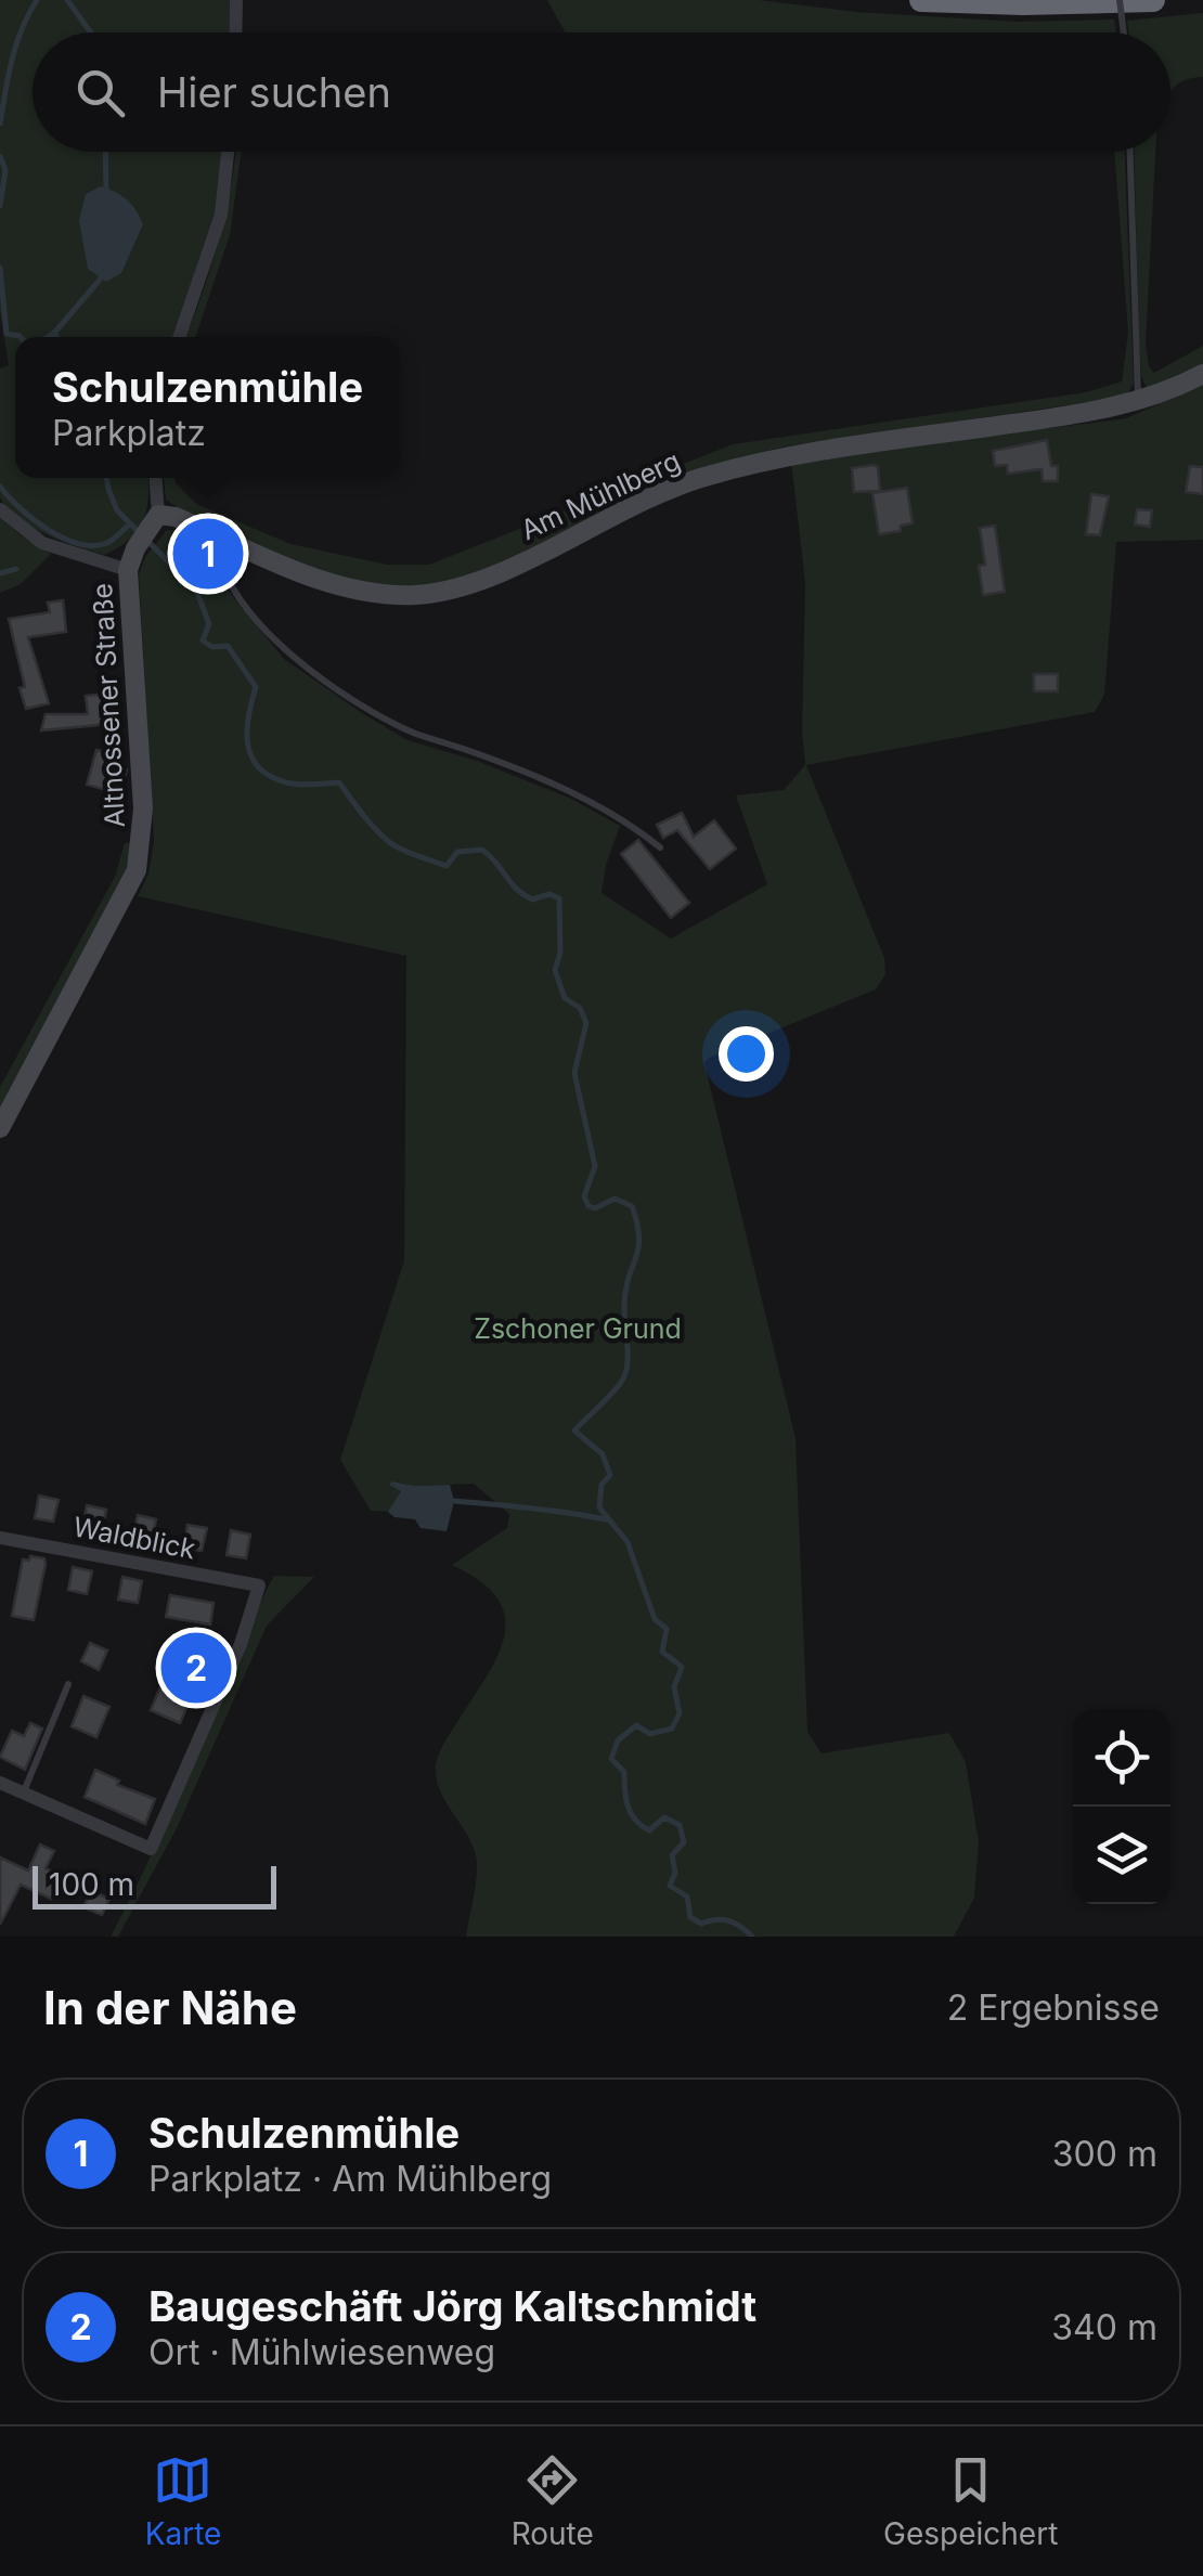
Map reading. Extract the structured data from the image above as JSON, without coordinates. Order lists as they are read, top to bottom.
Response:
{
  "streets": {
    "street": ["Am Mühlberg", "Altnossener Straße", "Waldblick"]
  },
  "crossings": [
    ["Am Mühlberg", "Altnossener Straße"]
  ],
  "parks": ["Zschoner Grund"],
  "scale_bar": "100 m",
  "page": {
    "search": "Hier suchen",
    "popup": ["Schulzenmühle", "Parkplatz"],
    "pins": ["1", "2"],
    "scale": "100 m",
    "heading": ["In der Nähe", "2 Ergebnisse"],
    "list": [
      {
        "mark": "1",
        "name": "Schulzenmühle",
        "note": "Parkplatz · Am Mühlberg",
        "value": "300 m"
      },
      {
        "mark": "2",
        "name": "Baugeschäft Jörg Kaltschmidt",
        "note": "Ort · Mühlwiesenweg",
        "value": "340 m"
      }
    ],
    "nav": ["Karte", "Route", "Gespeichert"]
  }
}
